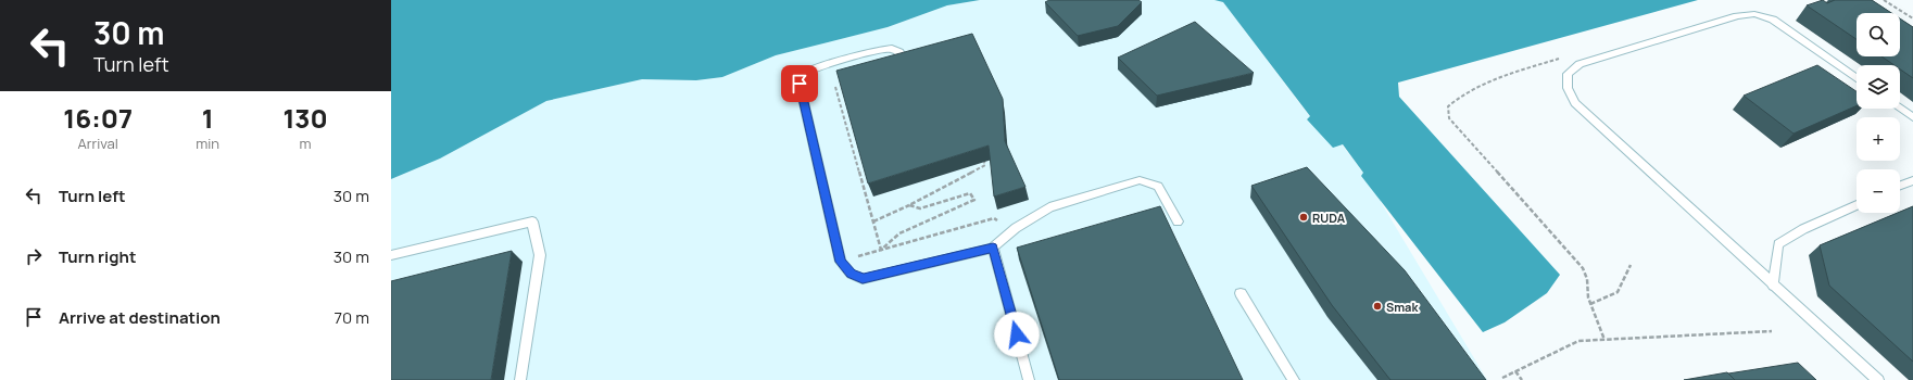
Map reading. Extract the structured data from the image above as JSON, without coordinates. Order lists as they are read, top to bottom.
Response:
{
  "places": ["RUDA", "Smak"],
  "page": {
    "turn": ["30 m", "Turn left"],
    "map_buttons": ["+", "−"],
    "eta": [
      "16:07",
      "Arrival",
      "1",
      "min",
      "130",
      "m"
    ],
    "list": [
      {
        "name": "Turn left",
        "value": "30 m"
      },
      {
        "name": "Turn right",
        "value": "30 m"
      },
      {
        "name": "Arrive at destination",
        "value": "70 m"
      }
    ]
  }
}
